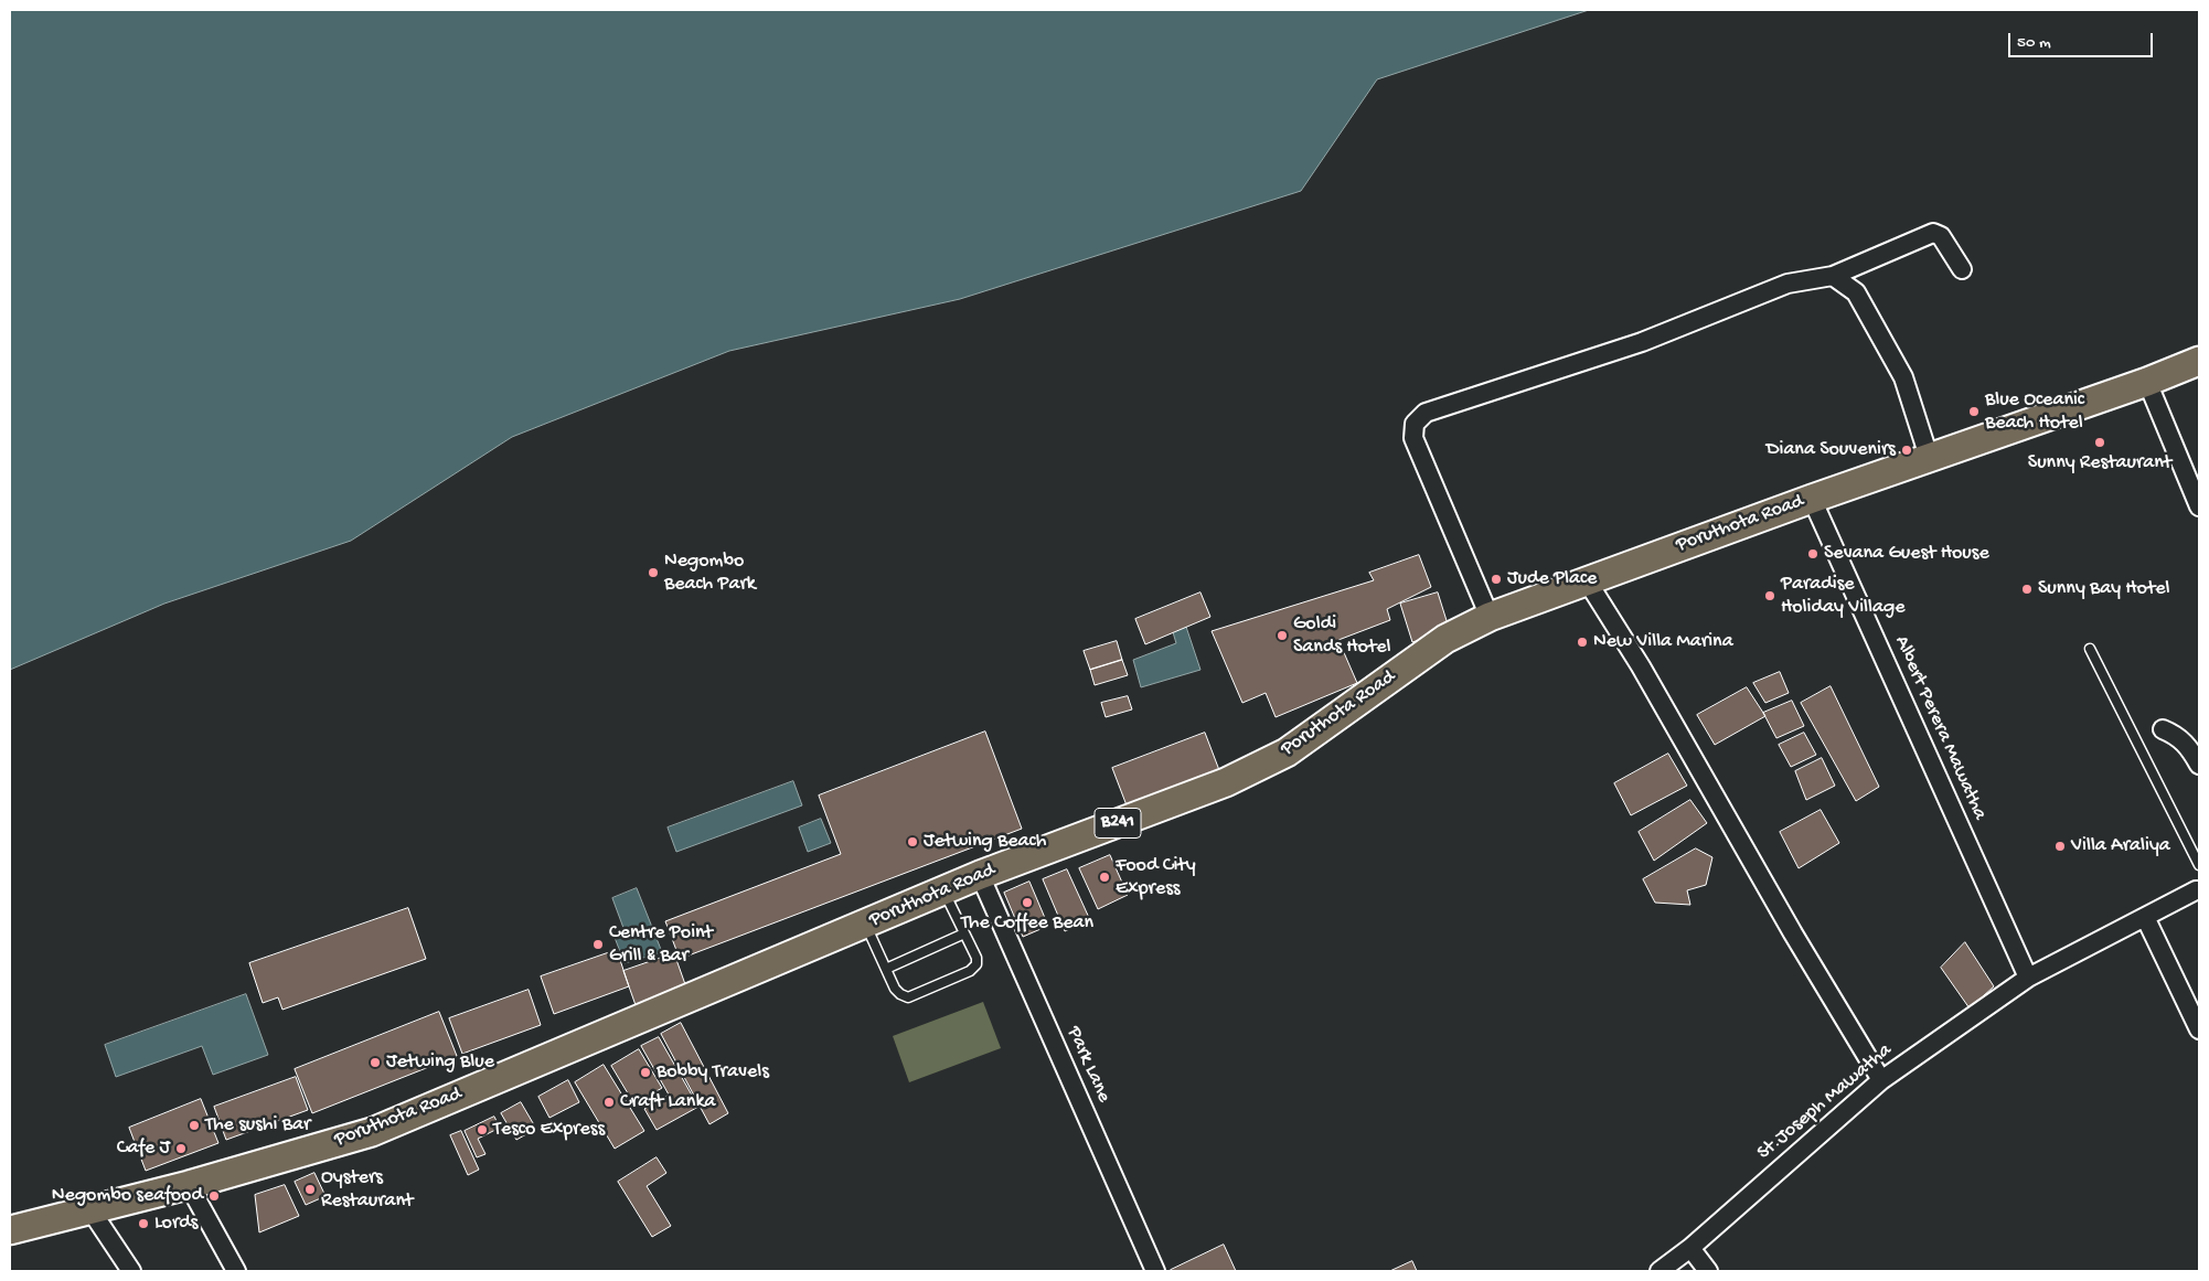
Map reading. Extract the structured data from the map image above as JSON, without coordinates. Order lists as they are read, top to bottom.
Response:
{
  "streets": {
    "main road": ["Poruthota Road", "B241"],
    "street": ["Albert Perera Mawatha", "Park Lane", "St.Joseph Mawatha"]
  },
  "crossings": [
    ["Poruthota Road", "Albert Perera Mawatha"],
    ["Poruthota Road", "Park Lane"],
    ["Albert Perera Mawatha", "St.Joseph Mawatha"]
  ],
  "places": [
    "Blue Oceanic Beach Hotel",
    "Sunny Restaurant",
    "Diana Souvenirs",
    "Sevana Guest House",
    "Negombo Beach Park",
    "Jude Place",
    "Sunny Bay Hotel",
    "Paradise Holiday Village",
    "Goldi Sands Hotel",
    "New Villa Marina",
    "Jetwing Beach",
    "Villa Araliya",
    "Food City Express",
    "The Coffee Bean",
    "Centre Point Grill & Bar",
    "Jetwing Blue",
    "Bobby Travels",
    "Craft Lanka",
    "The sushi Bar",
    "Tesco Express",
    "Cafe J",
    "Oysters Restaurant",
    "Negombo seafood",
    "Lords"
  ],
  "scale_bar": "50 m"
}
